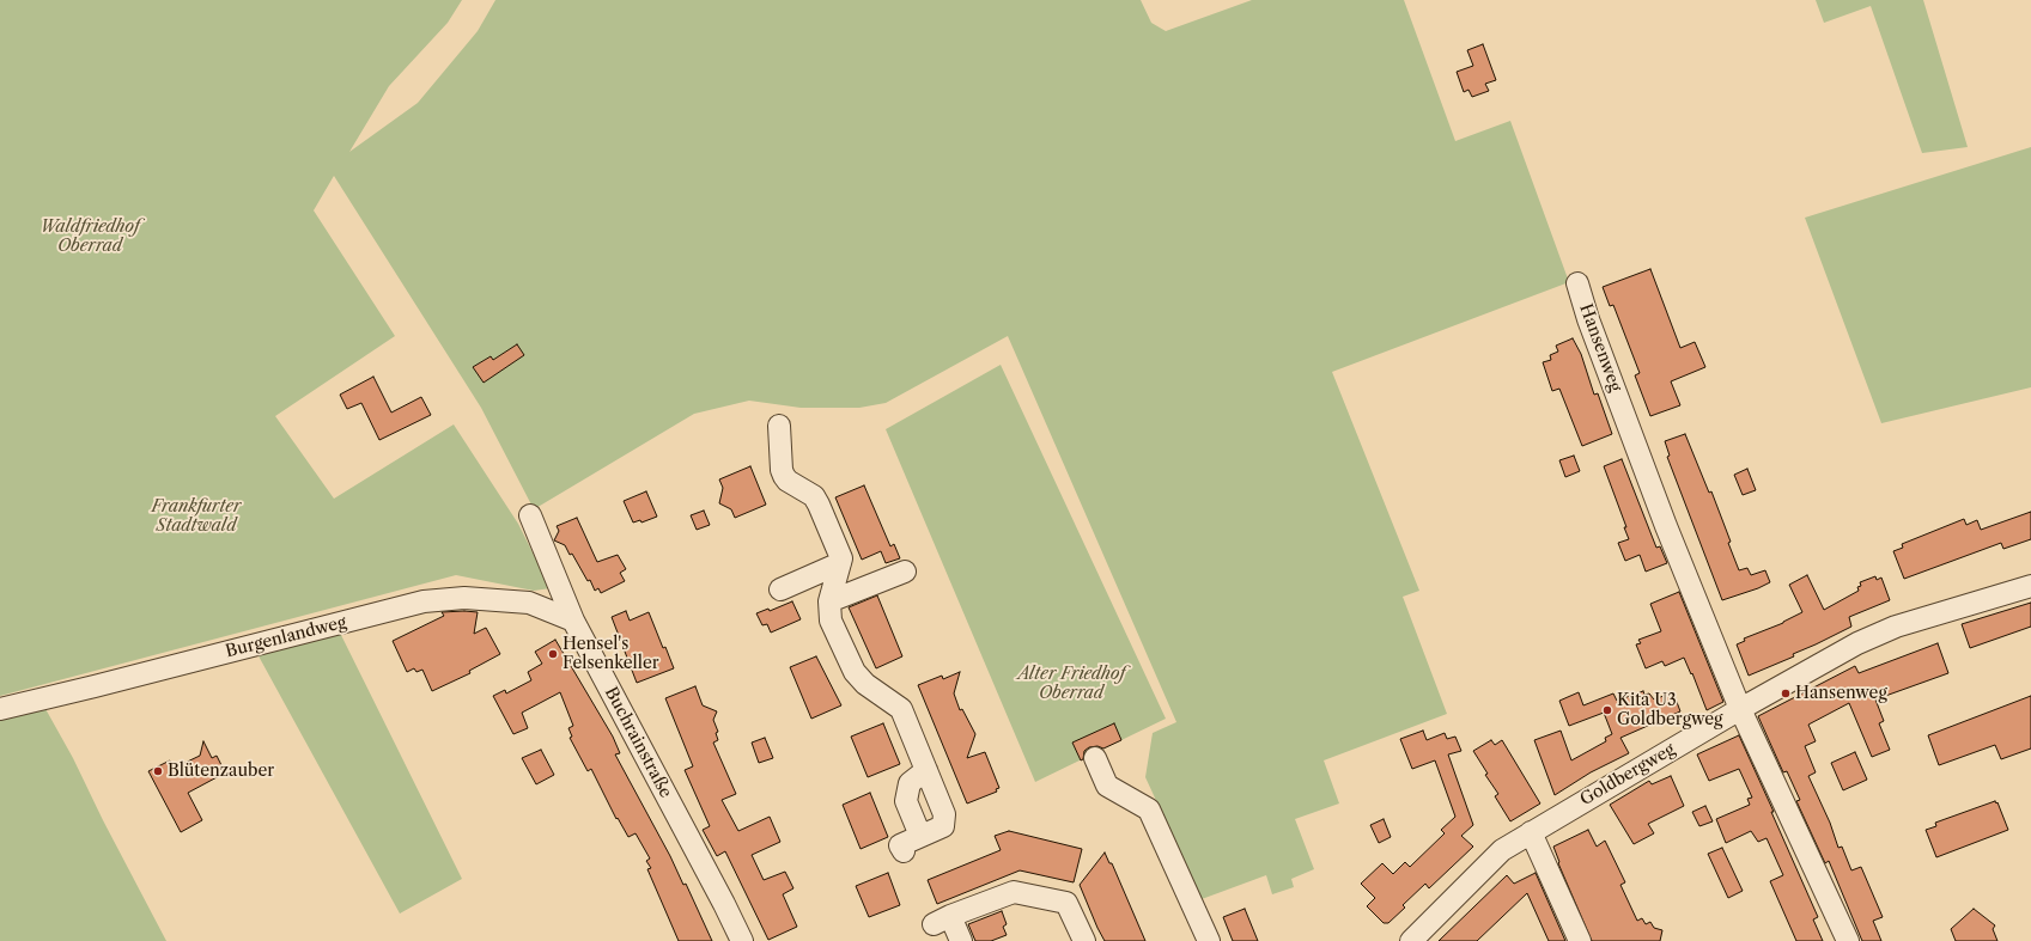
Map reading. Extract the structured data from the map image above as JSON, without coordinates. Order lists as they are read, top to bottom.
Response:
{
  "streets": {
    "street": [
      "Hansenweg",
      "Burgenlandweg",
      "Buchrainstraße",
      "Goldbergweg"
    ]
  },
  "crossings": [
    ["Hansenweg", "Goldbergweg"],
    ["Burgenlandweg", "Buchrainstraße"]
  ],
  "parks": ["Waldfriedhof Oberrad", "Frankfurter Stadtwald", "Alter Friedhof Oberrad"],
  "places": [
    "Hensel's Felsenkeller",
    "Hansenweg",
    "Kita U3 Goldbergweg",
    "Blütenzauber"
  ]
}
